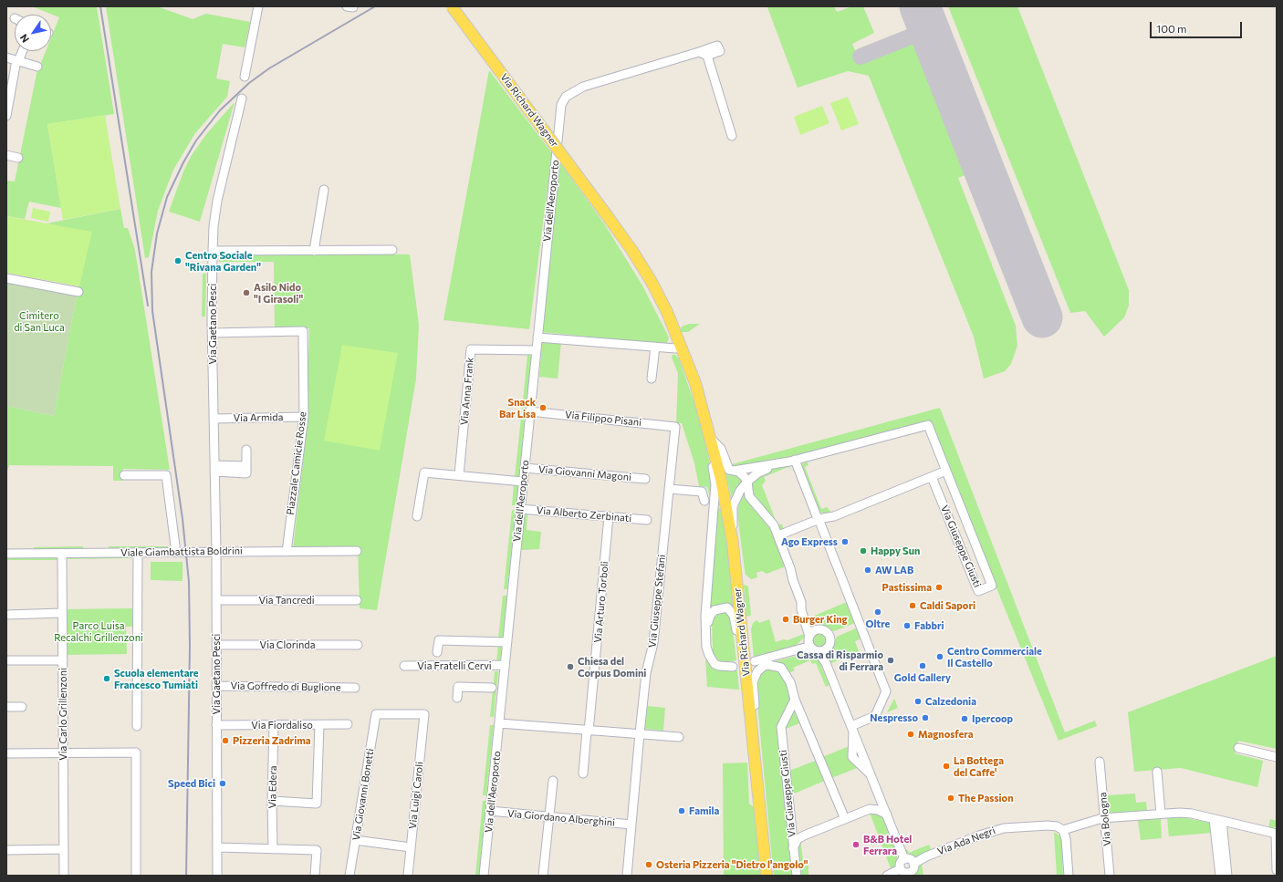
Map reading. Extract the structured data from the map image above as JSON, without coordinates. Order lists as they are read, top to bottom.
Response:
{
  "streets": {
    "main road": ["Via Richard Wagner"],
    "street": [
      "Via dell'Aeroporto",
      "Via Gaetano Pesci",
      "Via Anna Frank",
      "Via Armida",
      "Via Filippo Pisani",
      "Piazzale Camicie Rosse",
      "Via Giovanni Magoni",
      "Via Alberto Zerbinati",
      "Via Giuseppe Giusti",
      "Viale Giambattista Boldrini",
      "Via Tancredi",
      "Via Giuseppe Stefani",
      "Via Arturo Torboli",
      "Via Clorinda",
      "Via Fratelli Cervi",
      "Via Goffredo di Buglione",
      "Via Carlo Grillenzoni",
      "Via Fiordaliso",
      "Via Edera",
      "Via Giovanni Bonetti",
      "Via Luigi Caroli",
      "Via Giordano Alberghini",
      "Via Bologna",
      "Via Ada Negri"
    ]
  },
  "crossings": [
    ["Via Richard Wagner", "Via Giuseppe Giusti"],
    ["Via dell'Aeroporto", "Via Anna Frank"],
    ["Via dell'Aeroporto", "Via Filippo Pisani"],
    ["Via dell'Aeroporto", "Via Giovanni Magoni"],
    ["Via dell'Aeroporto", "Via Alberto Zerbinati"],
    ["Via dell'Aeroporto", "Via Fratelli Cervi"],
    ["Via dell'Aeroporto", "Via Giordano Alberghini"],
    ["Via Gaetano Pesci", "Via Armida"],
    ["Via Gaetano Pesci", "Piazzale Camicie Rosse"],
    ["Via Gaetano Pesci", "Viale Giambattista Boldrini"],
    ["Via Gaetano Pesci", "Via Tancredi"],
    ["Via Gaetano Pesci", "Via Clorinda"],
    ["Via Gaetano Pesci", "Via Goffredo di Buglione"],
    ["Via Gaetano Pesci", "Via Fiordaliso"],
    ["Via Armida", "Piazzale Camicie Rosse"],
    ["Via Filippo Pisani", "Via Giuseppe Stefani"],
    ["Piazzale Camicie Rosse", "Viale Giambattista Boldrini"],
    ["Via Alberto Zerbinati", "Via Arturo Torboli"],
    ["Viale Giambattista Boldrini", "Via Carlo Grillenzoni"],
    ["Via Giuseppe Stefani", "Via Giordano Alberghini"],
    ["Via Fiordaliso", "Via Edera"],
    ["Via Giovanni Bonetti", "Via Luigi Caroli"]
  ],
  "parks": ["Cimitero di San Luca", "Parco Luisa Recalchi Grillenzoni"],
  "places": [
    "Centro Sociale \"Rivana Garden\"",
    "Asilo Nido \"I Girasoli\"",
    "Snack Bar Lisa",
    "Ago Express",
    "Happy Sun",
    "AW LAB",
    "Pastissima",
    "Caldi Sapori",
    "Oltre",
    "Burger King",
    "Fabbri",
    "Centro Commerciale Il Castello",
    "Cassa di Risparmio di Ferrara",
    "Gold Gallery",
    "Chiesa del Corpus Domini",
    "Scuola elementare Francesco Tumiati",
    "Calzedonia",
    "Nespresso",
    "Ipercoop",
    "Magnosfera",
    "Pizzeria Zadrima",
    "La Bottega del Caffe'",
    "Speed Bici",
    "The Passion",
    "Famila",
    "B&B Hotel Ferrara",
    "Osteria Pizzeria \"Dietro l'angolo\""
  ],
  "scale_bar": "100 m",
  "north": "bottom left"
}
